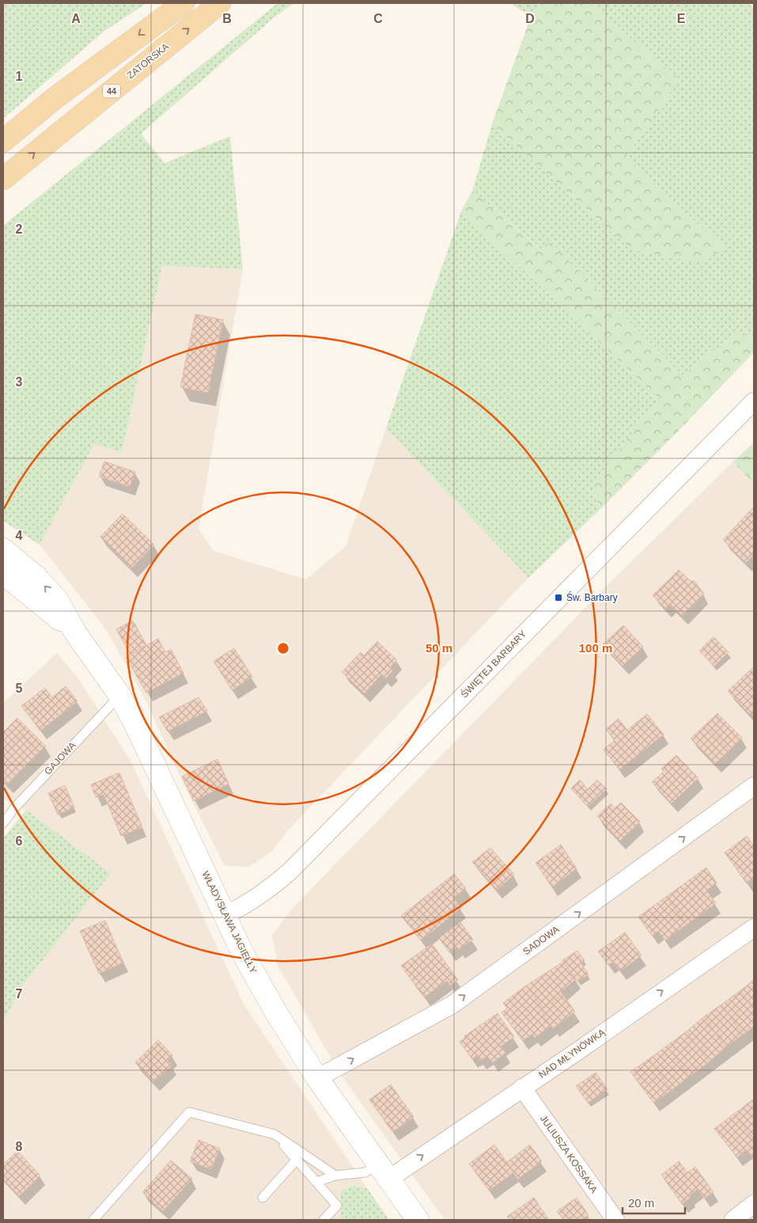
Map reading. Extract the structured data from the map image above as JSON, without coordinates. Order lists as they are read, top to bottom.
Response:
{
  "streets": {
    "main road": ["ZATORSKA", "44"],
    "street": [
      "ŚWIĘTEJ BARBARY",
      "WŁADYSŁAWA JAGIEŁŁY",
      "SADOWA",
      "NAD MŁYNÓWKĄ",
      "JULIUSZA KOSSAKA"
    ],
    "lane": ["GAJOWA"]
  },
  "crossings": [
    ["ŚWIĘTEJ BARBARY", "WŁADYSŁAWA JAGIEŁŁY"],
    ["GAJOWA", "WŁADYSŁAWA JAGIEŁŁY"],
    ["WŁADYSŁAWA JAGIEŁŁY", "SADOWA"],
    ["WŁADYSŁAWA JAGIEŁŁY", "NAD MŁYNÓWKĄ"],
    ["NAD MŁYNÓWKĄ", "JULIUSZA KOSSAKA"]
  ],
  "one_way": ["SADOWA", "NAD MŁYNÓWKĄ"],
  "places": {
    "transit": ["Św. Barbary"]
  },
  "scale_bar": "20 m",
  "grid": {
    "columns": [
      "A",
      "B",
      "C",
      "D",
      "E"
    ],
    "rows": [
      "1",
      "2",
      "3",
      "4",
      "5",
      "6",
      "7",
      "8"
    ]
  },
  "rings": ["50 m", "100 m"]
}
